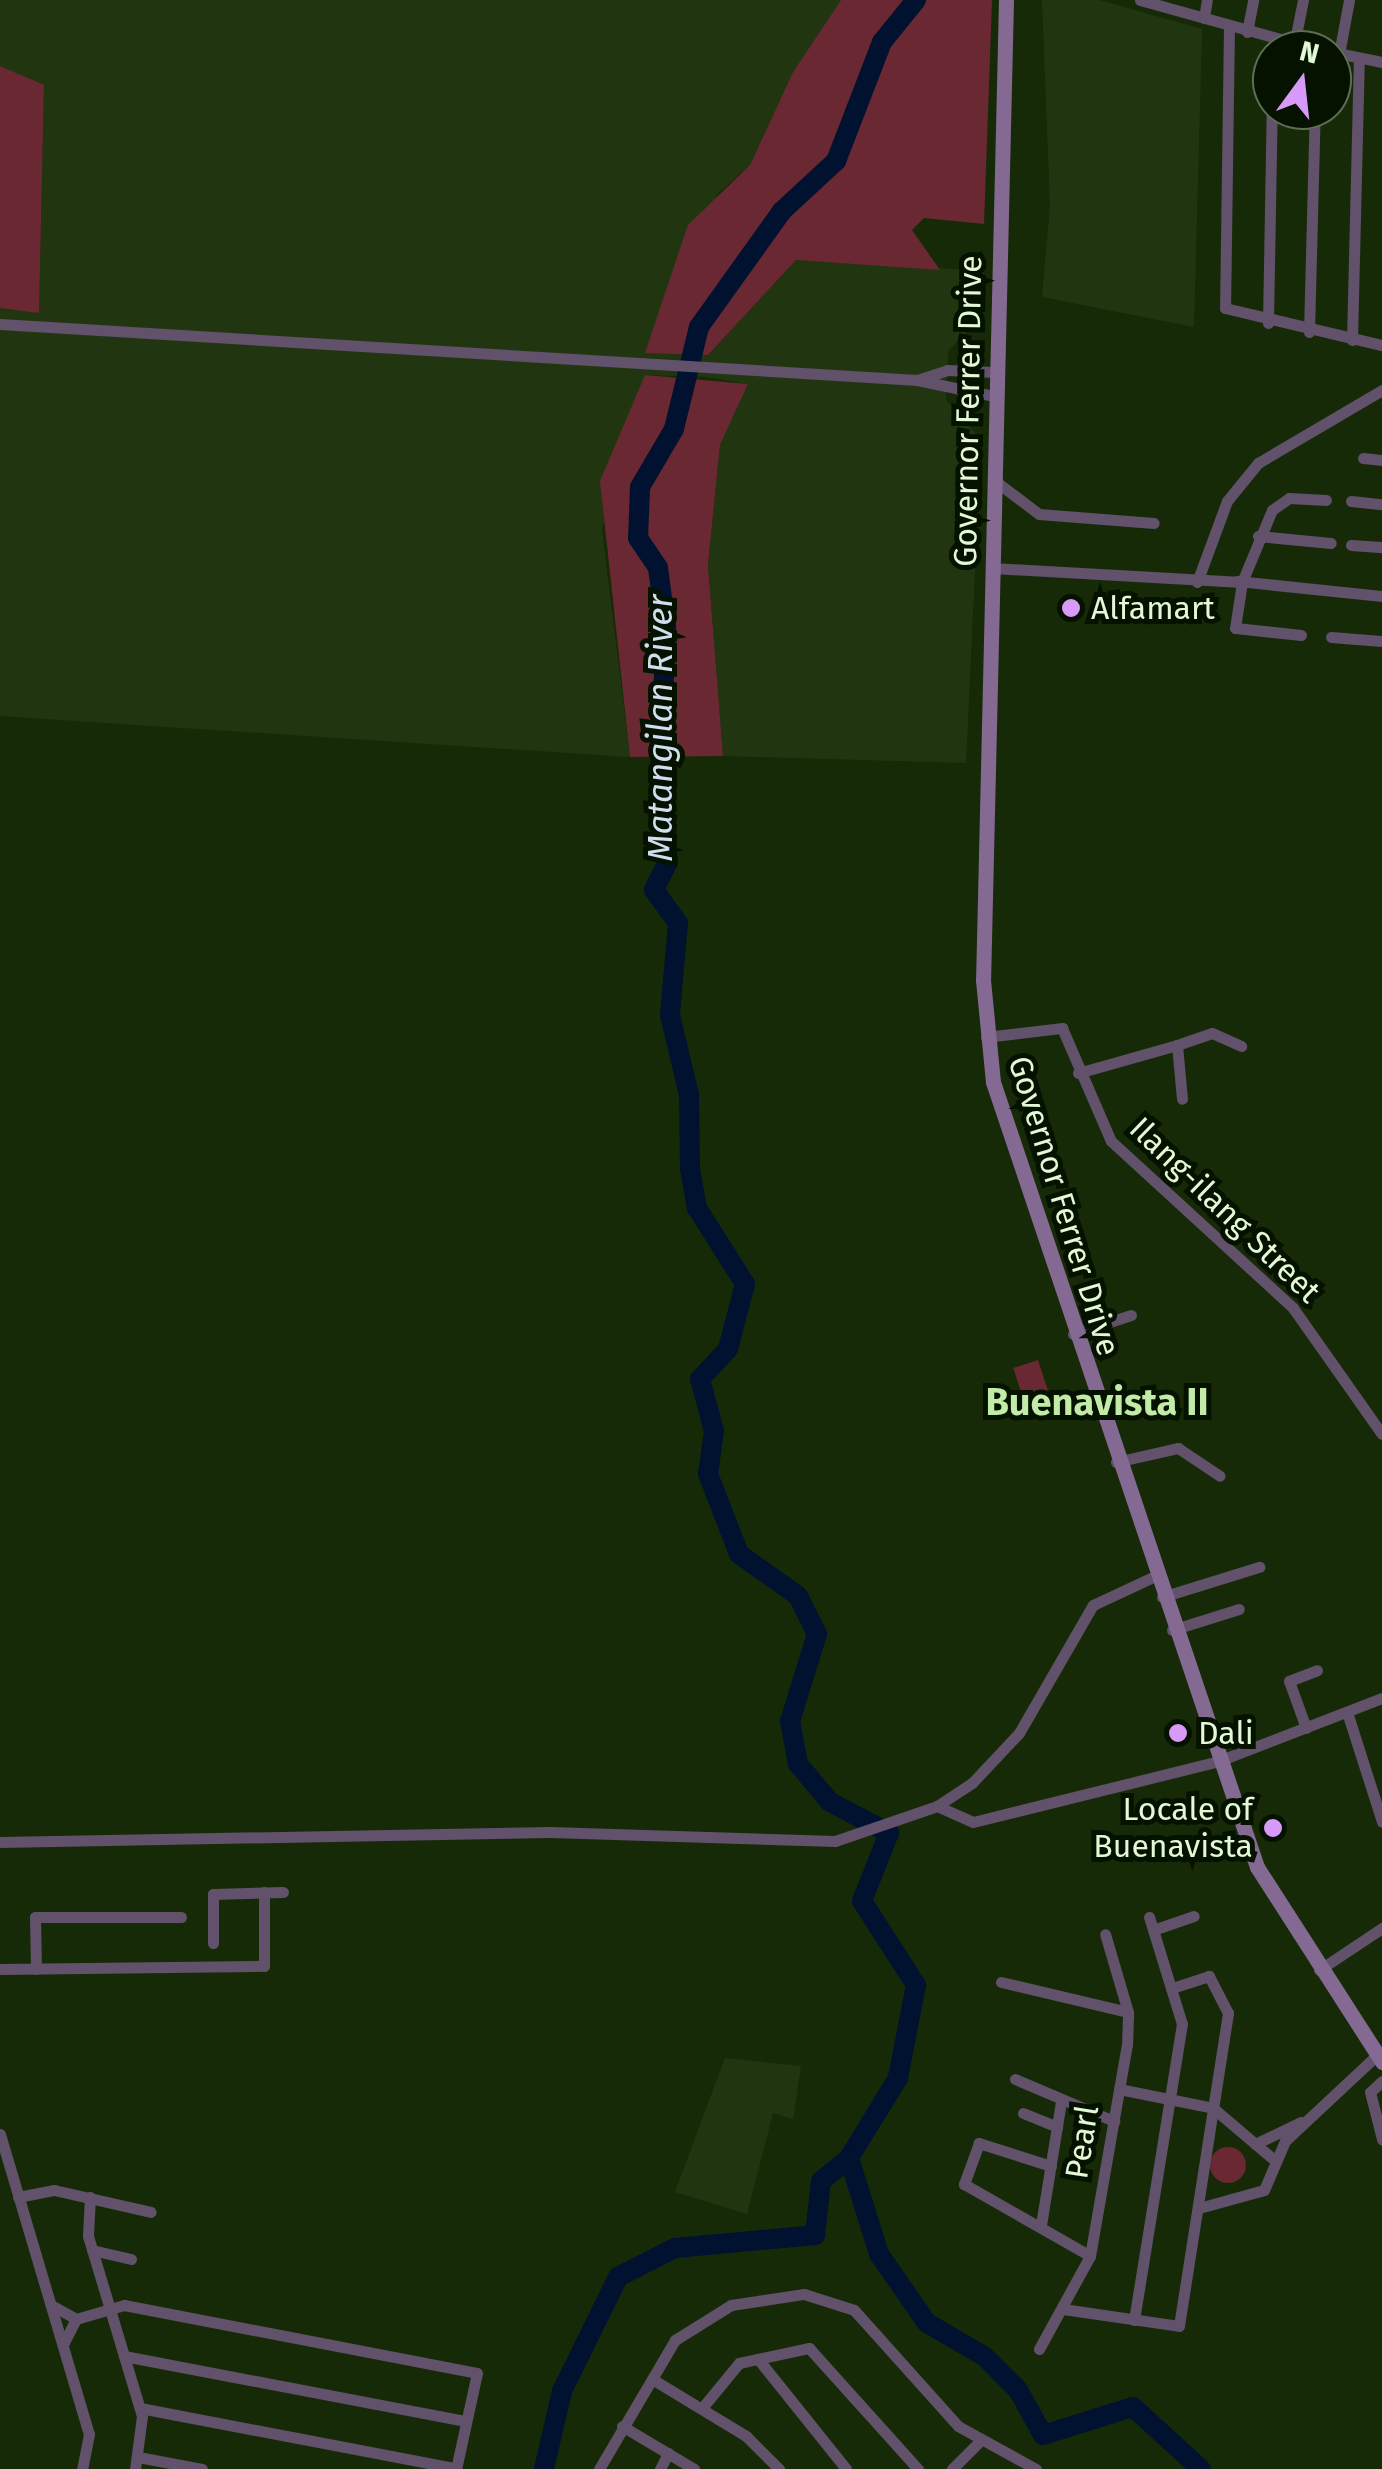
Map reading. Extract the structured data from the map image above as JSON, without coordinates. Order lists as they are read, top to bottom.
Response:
{
  "streets": {
    "main road": ["Governor Ferrer Drive"],
    "street": ["Ilang-ilang Street", "Pearl"]
  },
  "crossings": [
    ["Governor Ferrer Drive", "Ilang-ilang Street"]
  ],
  "districts": ["Buenavista II"],
  "water": ["Matangilan River"],
  "places": ["Alfamart", "Dali", "Locale of Buenavista"],
  "north": "top"
}
